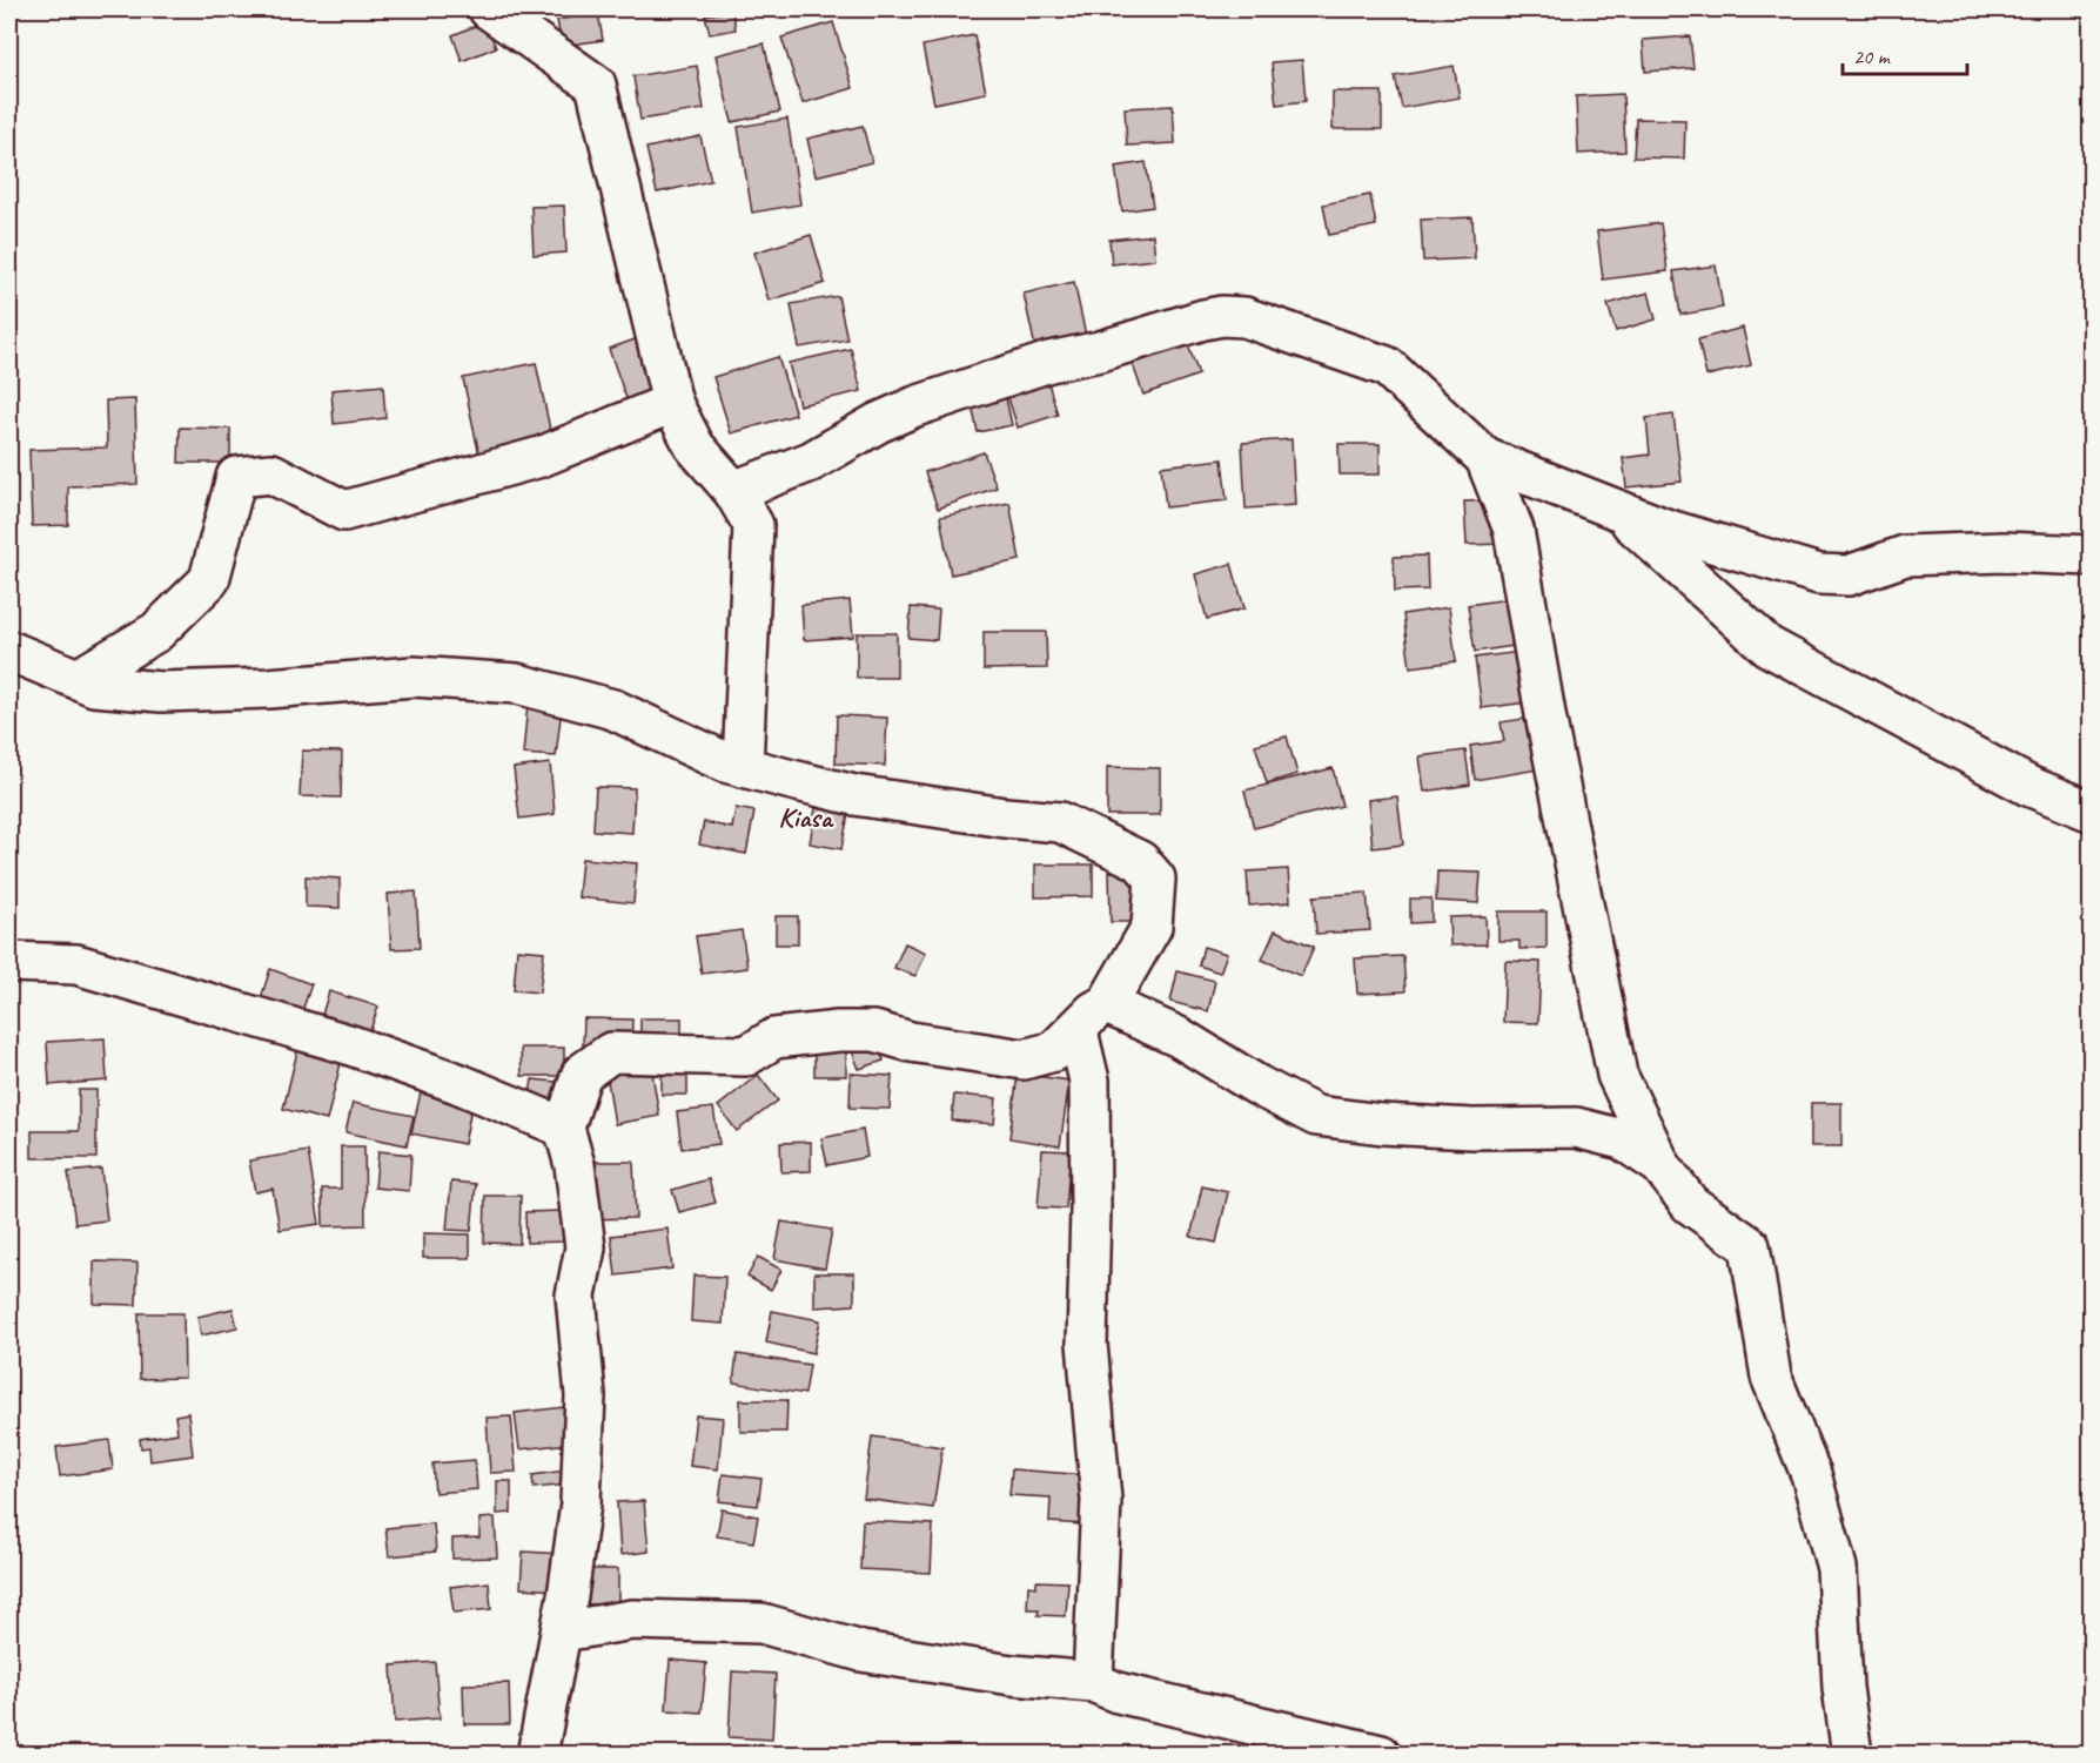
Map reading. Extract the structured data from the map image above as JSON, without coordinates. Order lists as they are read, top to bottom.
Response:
{
  "districts": ["Kiasa"],
  "scale_bar": "20 m"
}
